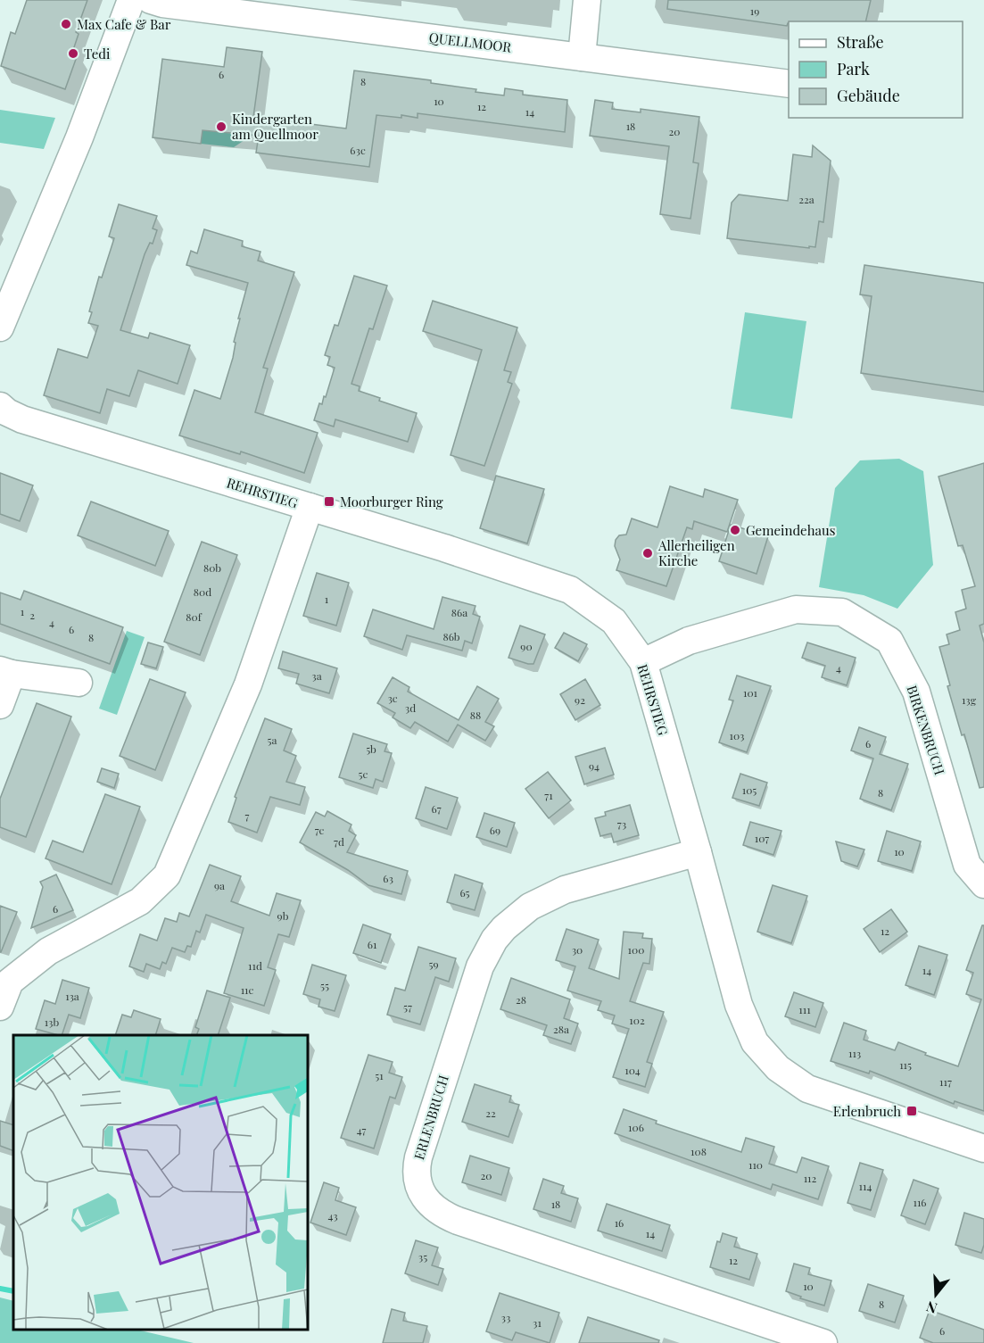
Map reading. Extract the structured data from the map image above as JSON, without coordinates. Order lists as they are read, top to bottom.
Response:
{
  "streets": {
    "street": [
      "QUELLMOOR",
      "REHRSTIEG",
      "BIRKENBRUCH",
      "ERLENBRUCH"
    ]
  },
  "crossings": [
    ["REHRSTIEG", "BIRKENBRUCH"],
    ["REHRSTIEG", "ERLENBRUCH"]
  ],
  "places": {
    "other": [
      "Max Cafe & Bar",
      "Tedi",
      "Kindergarten am Quellmoor",
      "Gemeindehaus",
      "Allerheiligen Kirche"
    ],
    "transit": ["Moorburger Ring", "Erlenbruch"]
  },
  "house_numbers": [
    "19",
    "6",
    "8",
    "10",
    "12",
    "14",
    "18",
    "20",
    "63c",
    "22a",
    "80b",
    "80d",
    "1",
    "1",
    "86a",
    "2",
    "80f",
    "4",
    "6",
    "86b",
    "8",
    "90",
    "4",
    "3a",
    "101",
    "3c",
    "92",
    "13g",
    "3d",
    "88",
    "103",
    "5a",
    "6",
    "5b",
    "94",
    "5c",
    "105",
    "8",
    "71",
    "67",
    "7",
    "73",
    "7c",
    "69",
    "107",
    "7d",
    "10",
    "63",
    "9a",
    "65",
    "6",
    "9b",
    "12",
    "61",
    "30",
    "100",
    "59",
    "11d",
    "14",
    "55",
    "11c",
    "13a",
    "28",
    "57",
    "111",
    "102",
    "13b",
    "28a",
    "113",
    "115",
    "104",
    "51",
    "117",
    "22",
    "106",
    "47",
    "108",
    "110",
    "20",
    "112",
    "114",
    "116",
    "18",
    "43",
    "16",
    "14",
    "35",
    "12",
    "10",
    "8",
    "33",
    "31",
    "6"
  ],
  "legend": ["Straße", "Park", "Gebäude"],
  "north": "bottom"
}
